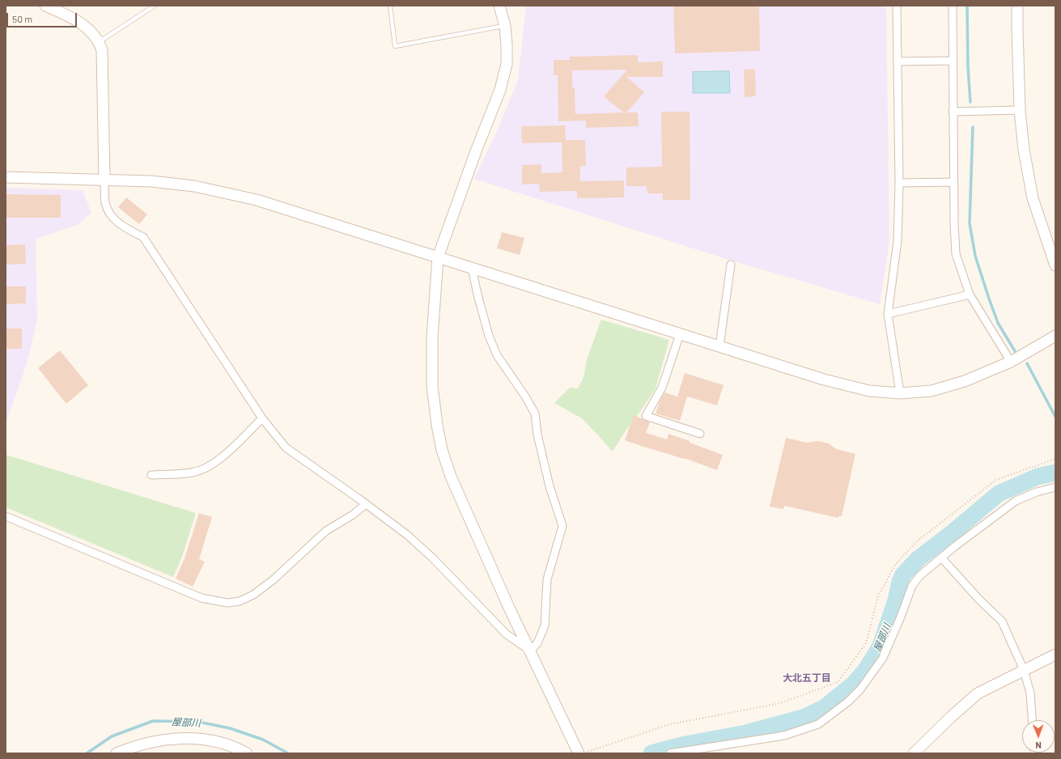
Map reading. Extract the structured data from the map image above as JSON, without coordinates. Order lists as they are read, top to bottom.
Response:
{
  "districts": ["大北五丁目"],
  "water": ["屋部川"],
  "scale_bar": "50 m",
  "north": "bottom"
}
